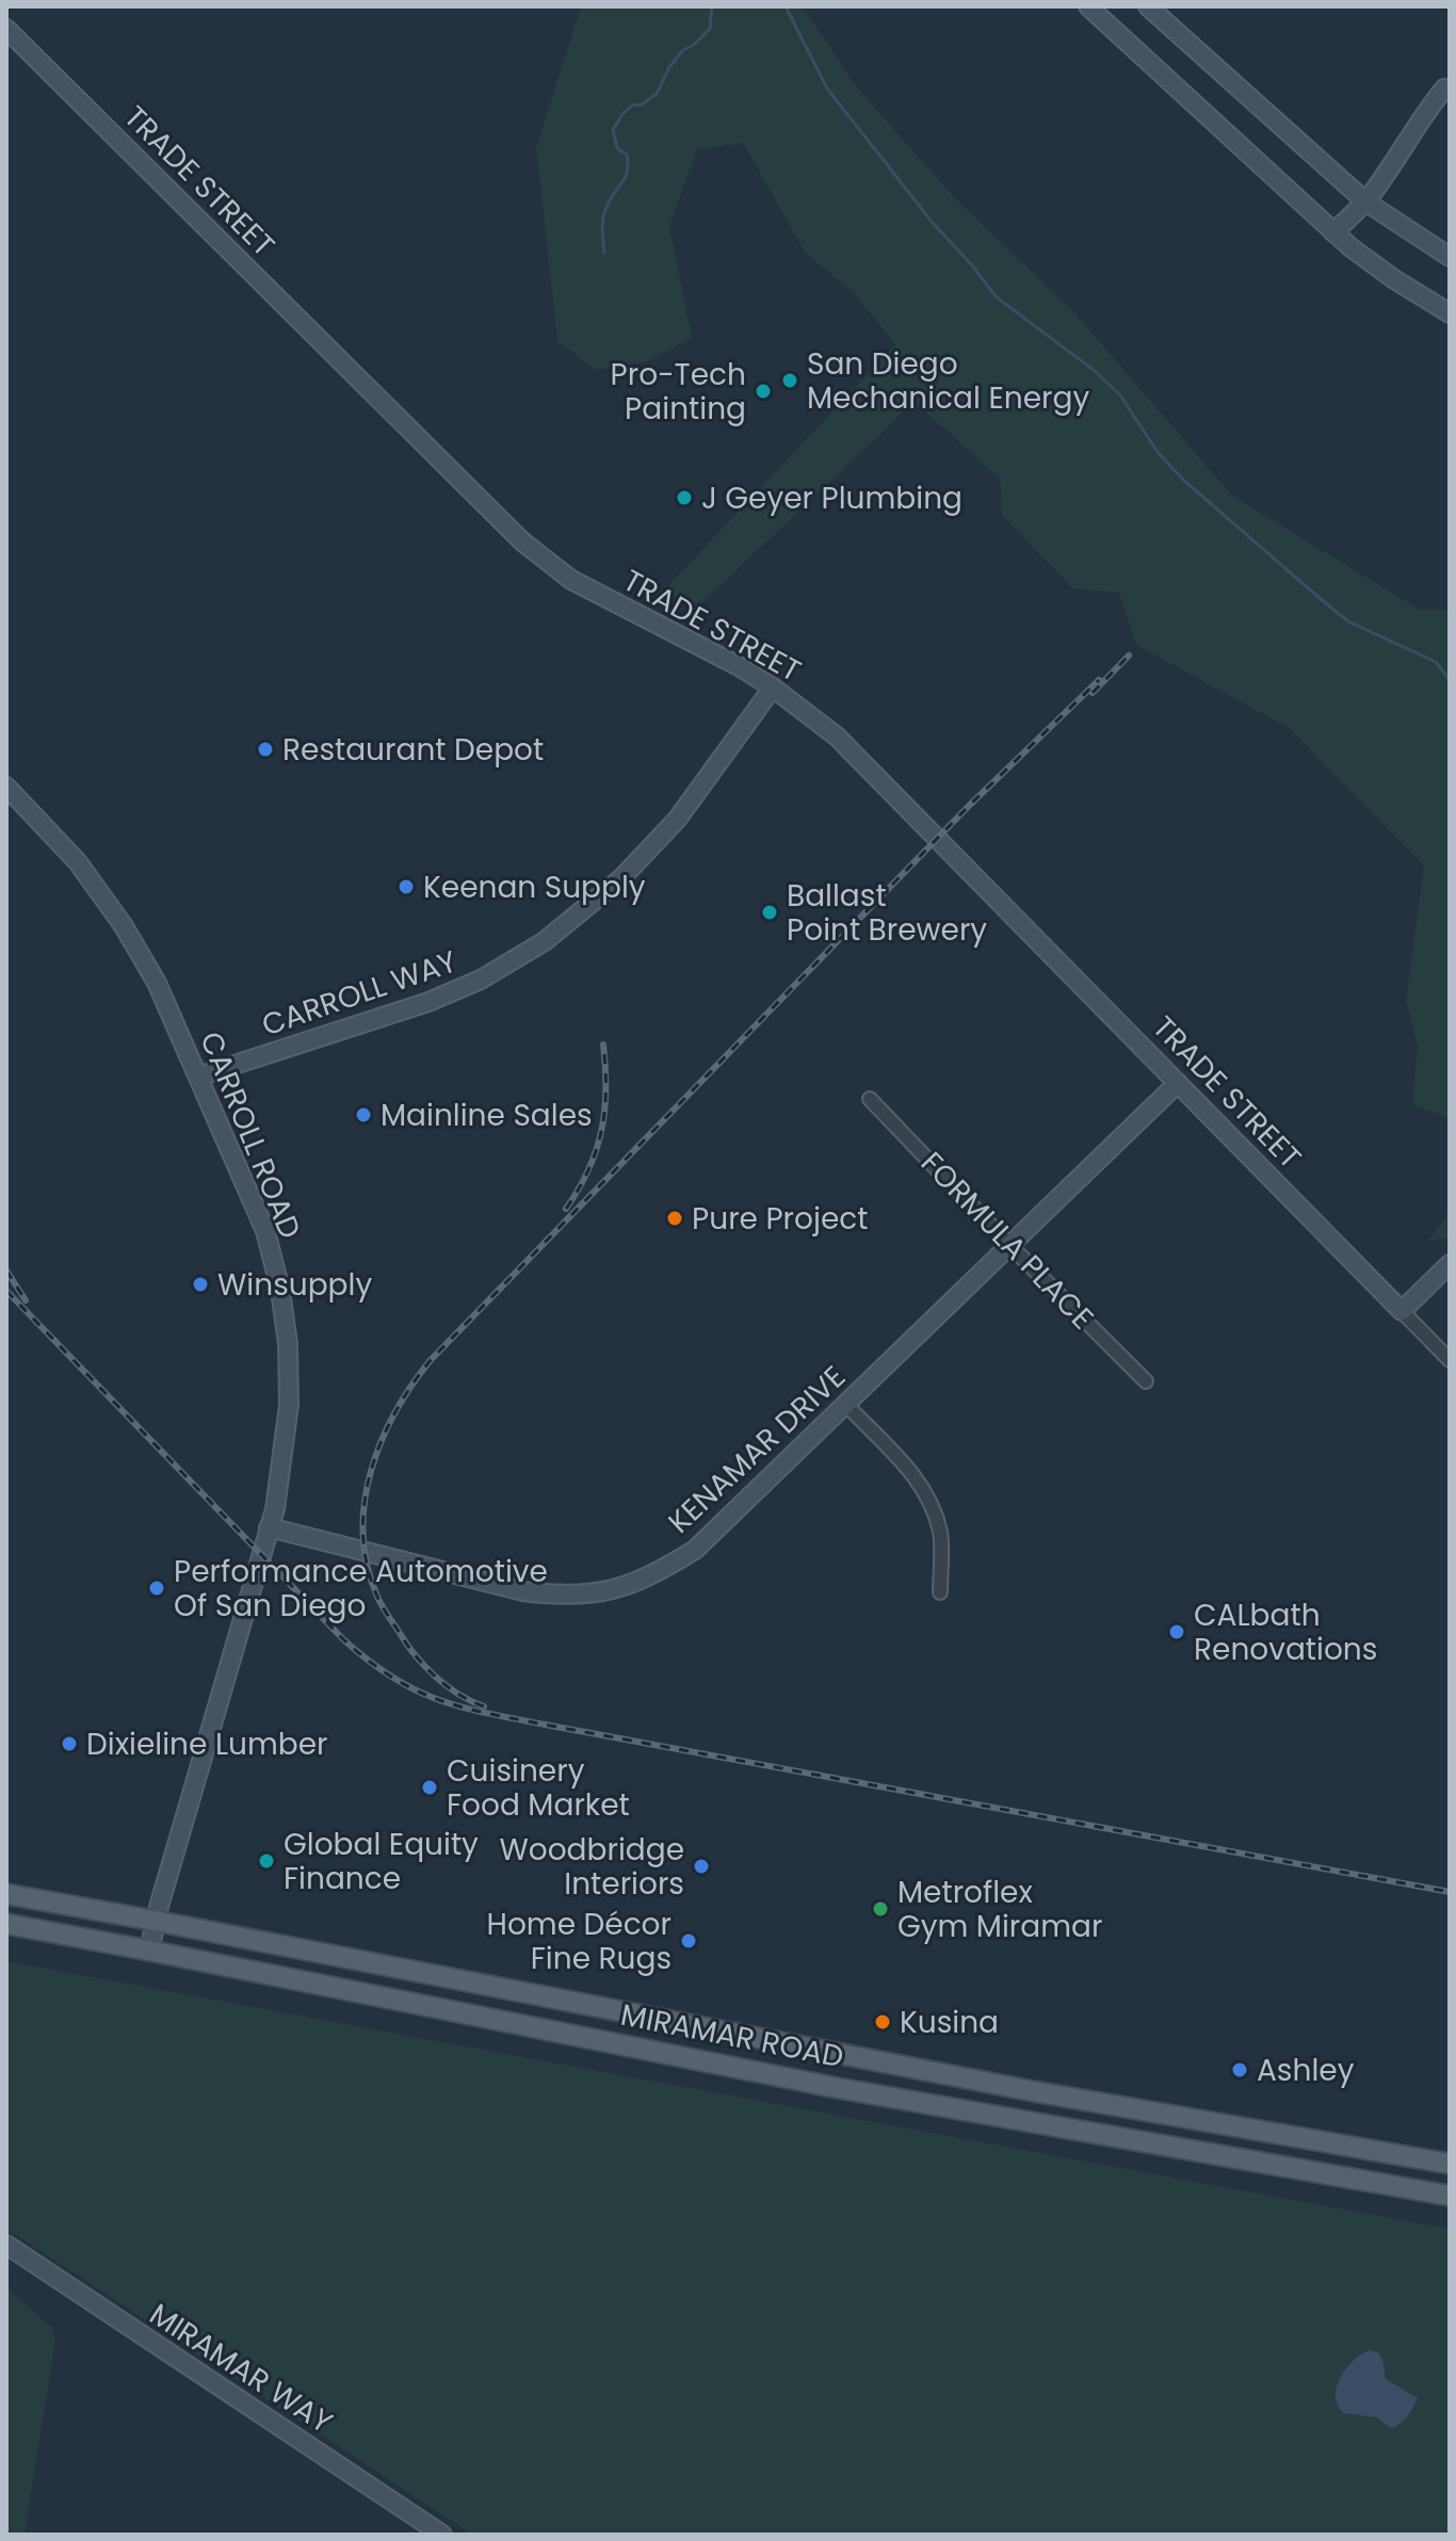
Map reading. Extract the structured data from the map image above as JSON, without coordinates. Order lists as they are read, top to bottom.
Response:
{
  "streets": {
    "main road": ["MIRAMAR ROAD"],
    "street": [
      "TRADE STREET",
      "CARROLL WAY",
      "CARROLL ROAD",
      "FORMULA PLACE",
      "KENAMAR DRIVE",
      "MIRAMAR WAY"
    ]
  },
  "crossings": [
    ["TRADE STREET", "CARROLL WAY"],
    ["TRADE STREET", "KENAMAR DRIVE"],
    ["CARROLL WAY", "CARROLL ROAD"],
    ["CARROLL ROAD", "KENAMAR DRIVE"],
    ["CARROLL ROAD", "MIRAMAR ROAD"],
    ["FORMULA PLACE", "KENAMAR DRIVE"]
  ],
  "places": [
    "San Diego Mechanical Energy",
    "Pro-Tech Painting",
    "J Geyer Plumbing",
    "Restaurant Depot",
    "Keenan Supply",
    "Ballast Point Brewery",
    "Mainline Sales",
    "Pure Project",
    "Winsupply",
    "Performance Automotive Of San Diego",
    "CALbath Renovations",
    "Dixieline Lumber",
    "Cuisinery Food Market",
    "Global Equity Finance",
    "Woodbridge Interiors",
    "Metroflex Gym Miramar",
    "Home Décor Fine Rugs",
    "Kusina",
    "Ashley"
  ]
}
